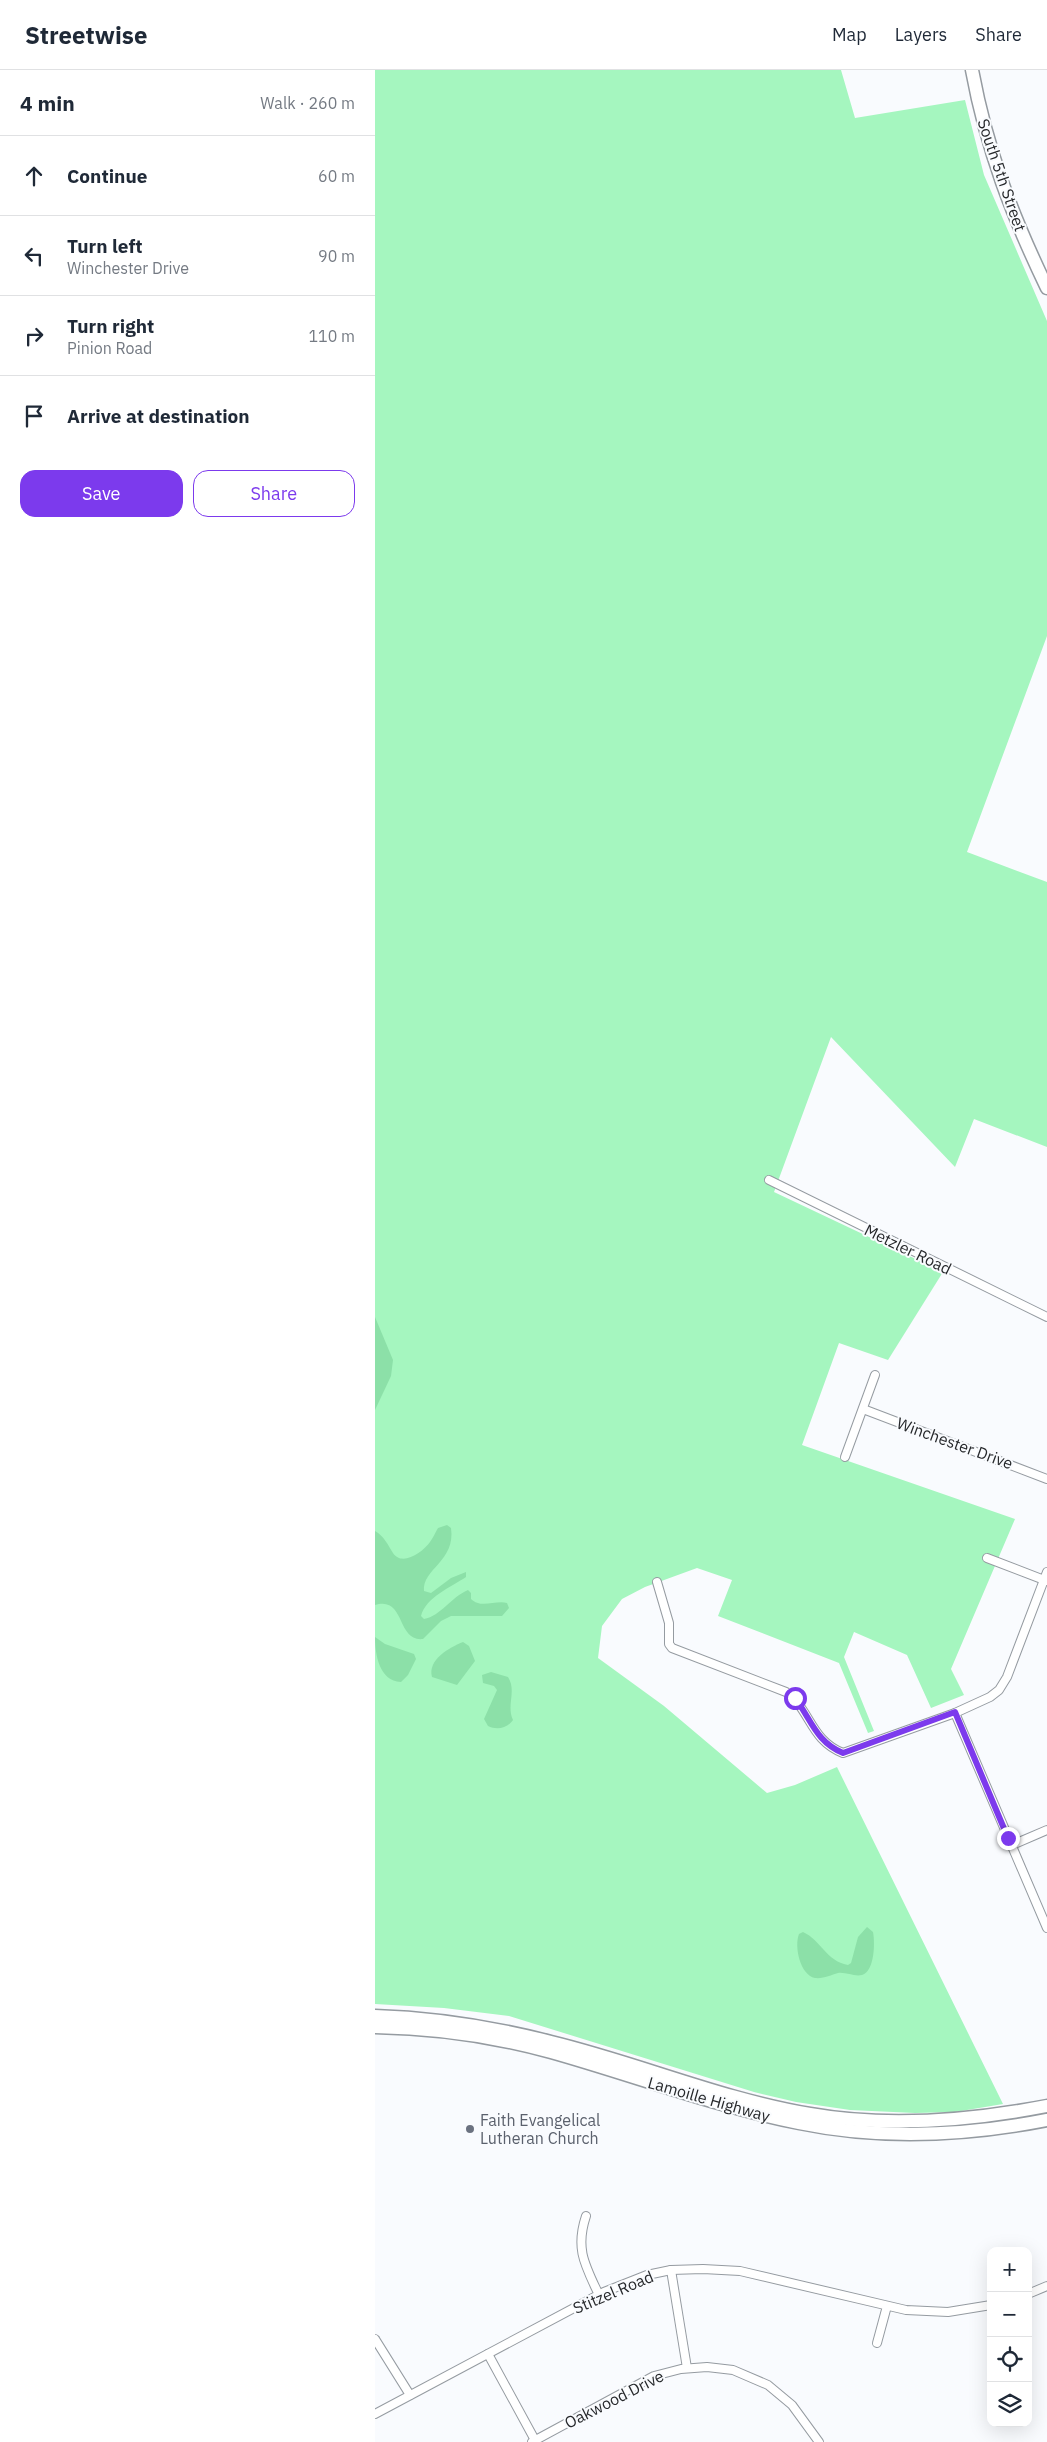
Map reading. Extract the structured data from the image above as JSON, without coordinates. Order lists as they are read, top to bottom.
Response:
{
  "streets": {
    "main road": ["South 5th Street", "Lamoille Highway"],
    "street": [
      "Metzler Road",
      "Winchester Drive",
      "Stitzel Road",
      "Oakwood Drive"
    ]
  },
  "places": ["Faith Evangelical Lutheran Church"],
  "page": {
    "header": "Streetwise",
    "nav": ["Map", "Layers", "Share"],
    "heading": ["4 min", "Walk · 260 m"],
    "list": [
      ["Continue", "60 m"],
      ["Turn left", "Winchester Drive", "90 m"],
      ["Turn right", "Pinion Road", "110 m"],
      "Arrive at destination"
    ],
    "buttons": ["Save", "Share"],
    "map_buttons": ["+", "−"]
  }
}
